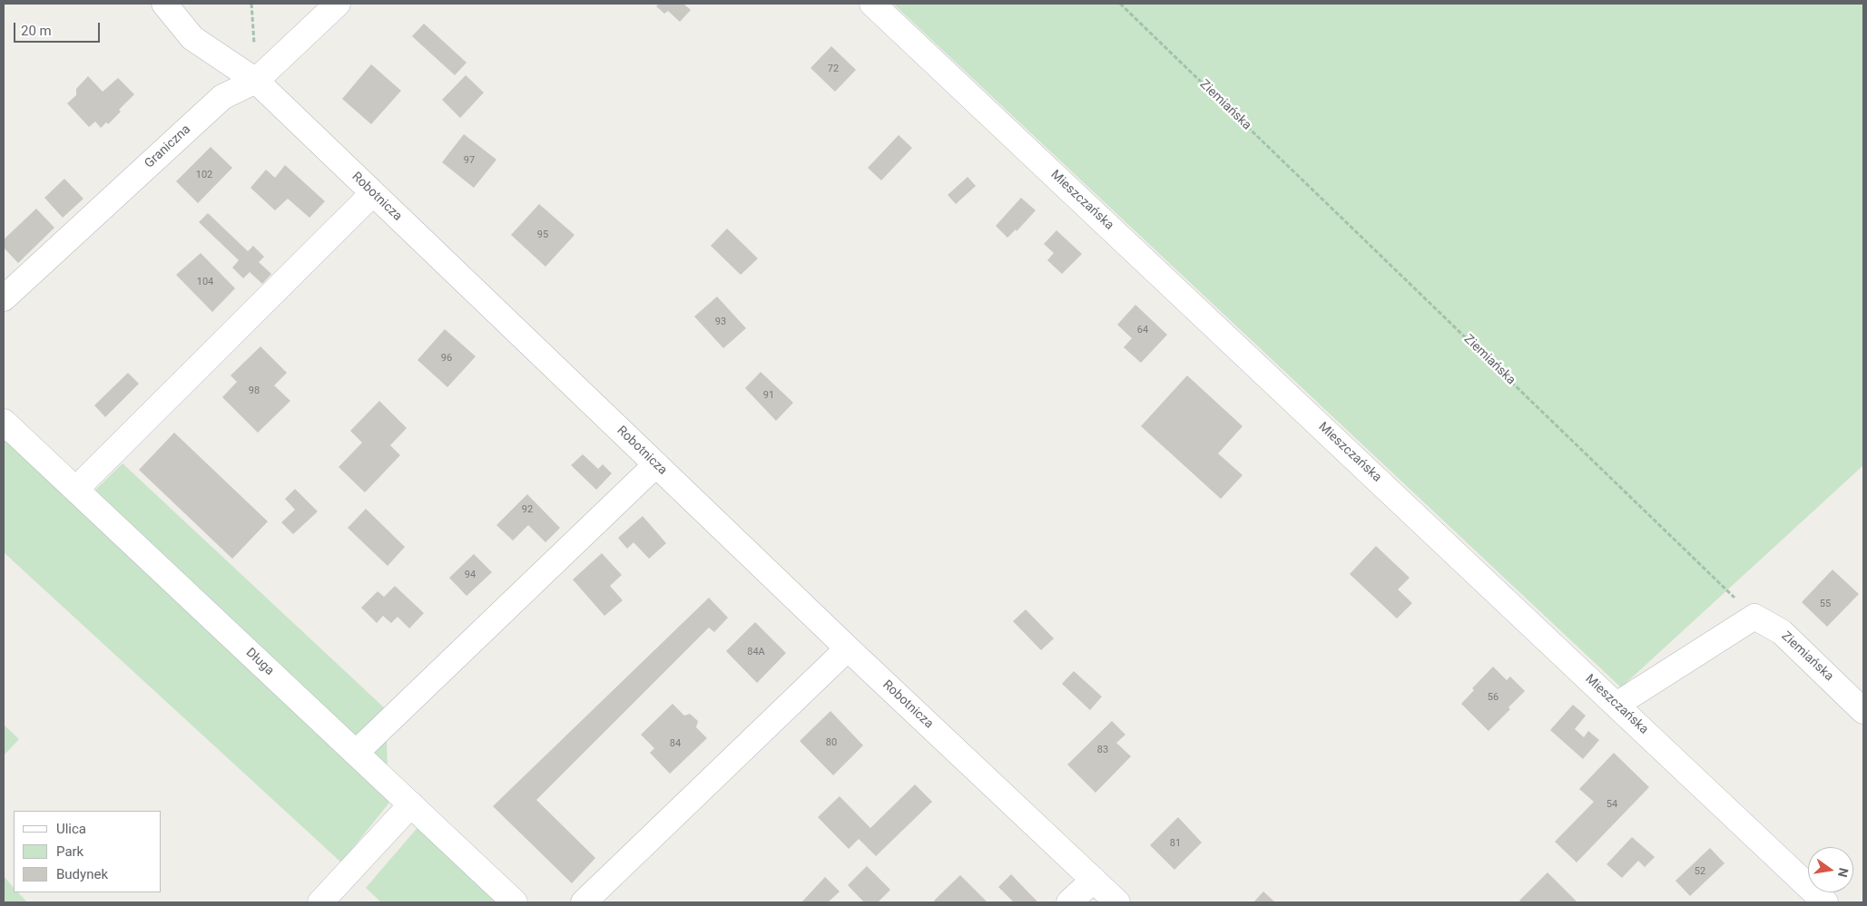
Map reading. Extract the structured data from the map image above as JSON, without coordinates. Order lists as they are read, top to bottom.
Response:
{
  "streets": {
    "street": [
      "Ziemiańska",
      "Graniczna",
      "Robotnicza",
      "Mieszczańska",
      "Długa"
    ]
  },
  "crossings": [
    ["Graniczna", "Robotnicza"]
  ],
  "house_numbers": [
    "72",
    "97",
    "102",
    "95",
    "104",
    "93",
    "64",
    "96",
    "98",
    "91",
    "92",
    "94",
    "55",
    "84A",
    "56",
    "80",
    "84",
    "83",
    "54",
    "81",
    "52"
  ],
  "legend": ["Ulica", "Park", "Budynek"],
  "scale_bar": "20 m",
  "north": "right"
}
